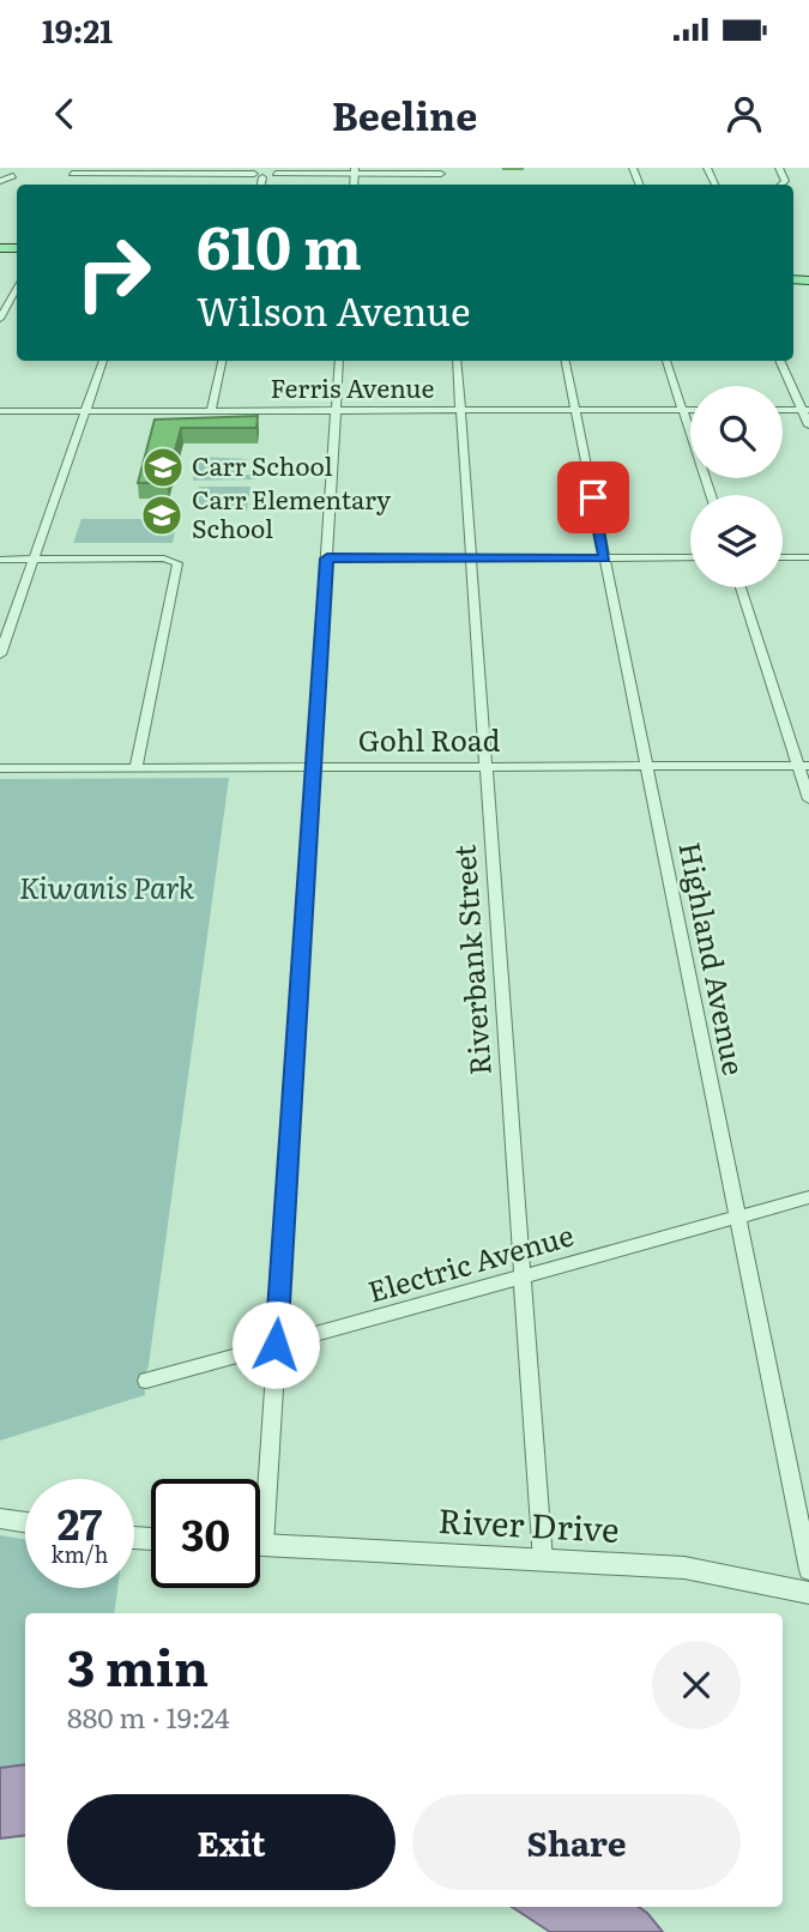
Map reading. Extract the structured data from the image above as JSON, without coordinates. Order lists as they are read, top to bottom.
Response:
{
  "streets": {
    "street": [
      "Ferris Avenue",
      "Gohl Road",
      "Highland Avenue",
      "Riverbank Street",
      "Electric Avenue",
      "River Drive"
    ]
  },
  "crossings": [
    ["Ferris Avenue", "Highland Avenue"],
    ["Ferris Avenue", "Riverbank Street"],
    ["Gohl Road", "Highland Avenue"],
    ["Gohl Road", "Riverbank Street"],
    ["Highland Avenue", "Electric Avenue"],
    ["Riverbank Street", "Electric Avenue"],
    ["Riverbank Street", "River Drive"]
  ],
  "parks": ["Kiwanis Park"],
  "places": {
    "school or university": ["Carr School", "Carr Elementary School"]
  },
  "page": {
    "status": "19:21",
    "header": "Beeline",
    "turn": ["610 m", "Wilson Avenue"],
    "speed": "27 km/h",
    "limit": "30",
    "heading": ["3 min", "880 m · 19:24"],
    "buttons": ["Exit", "Share"]
  }
}
